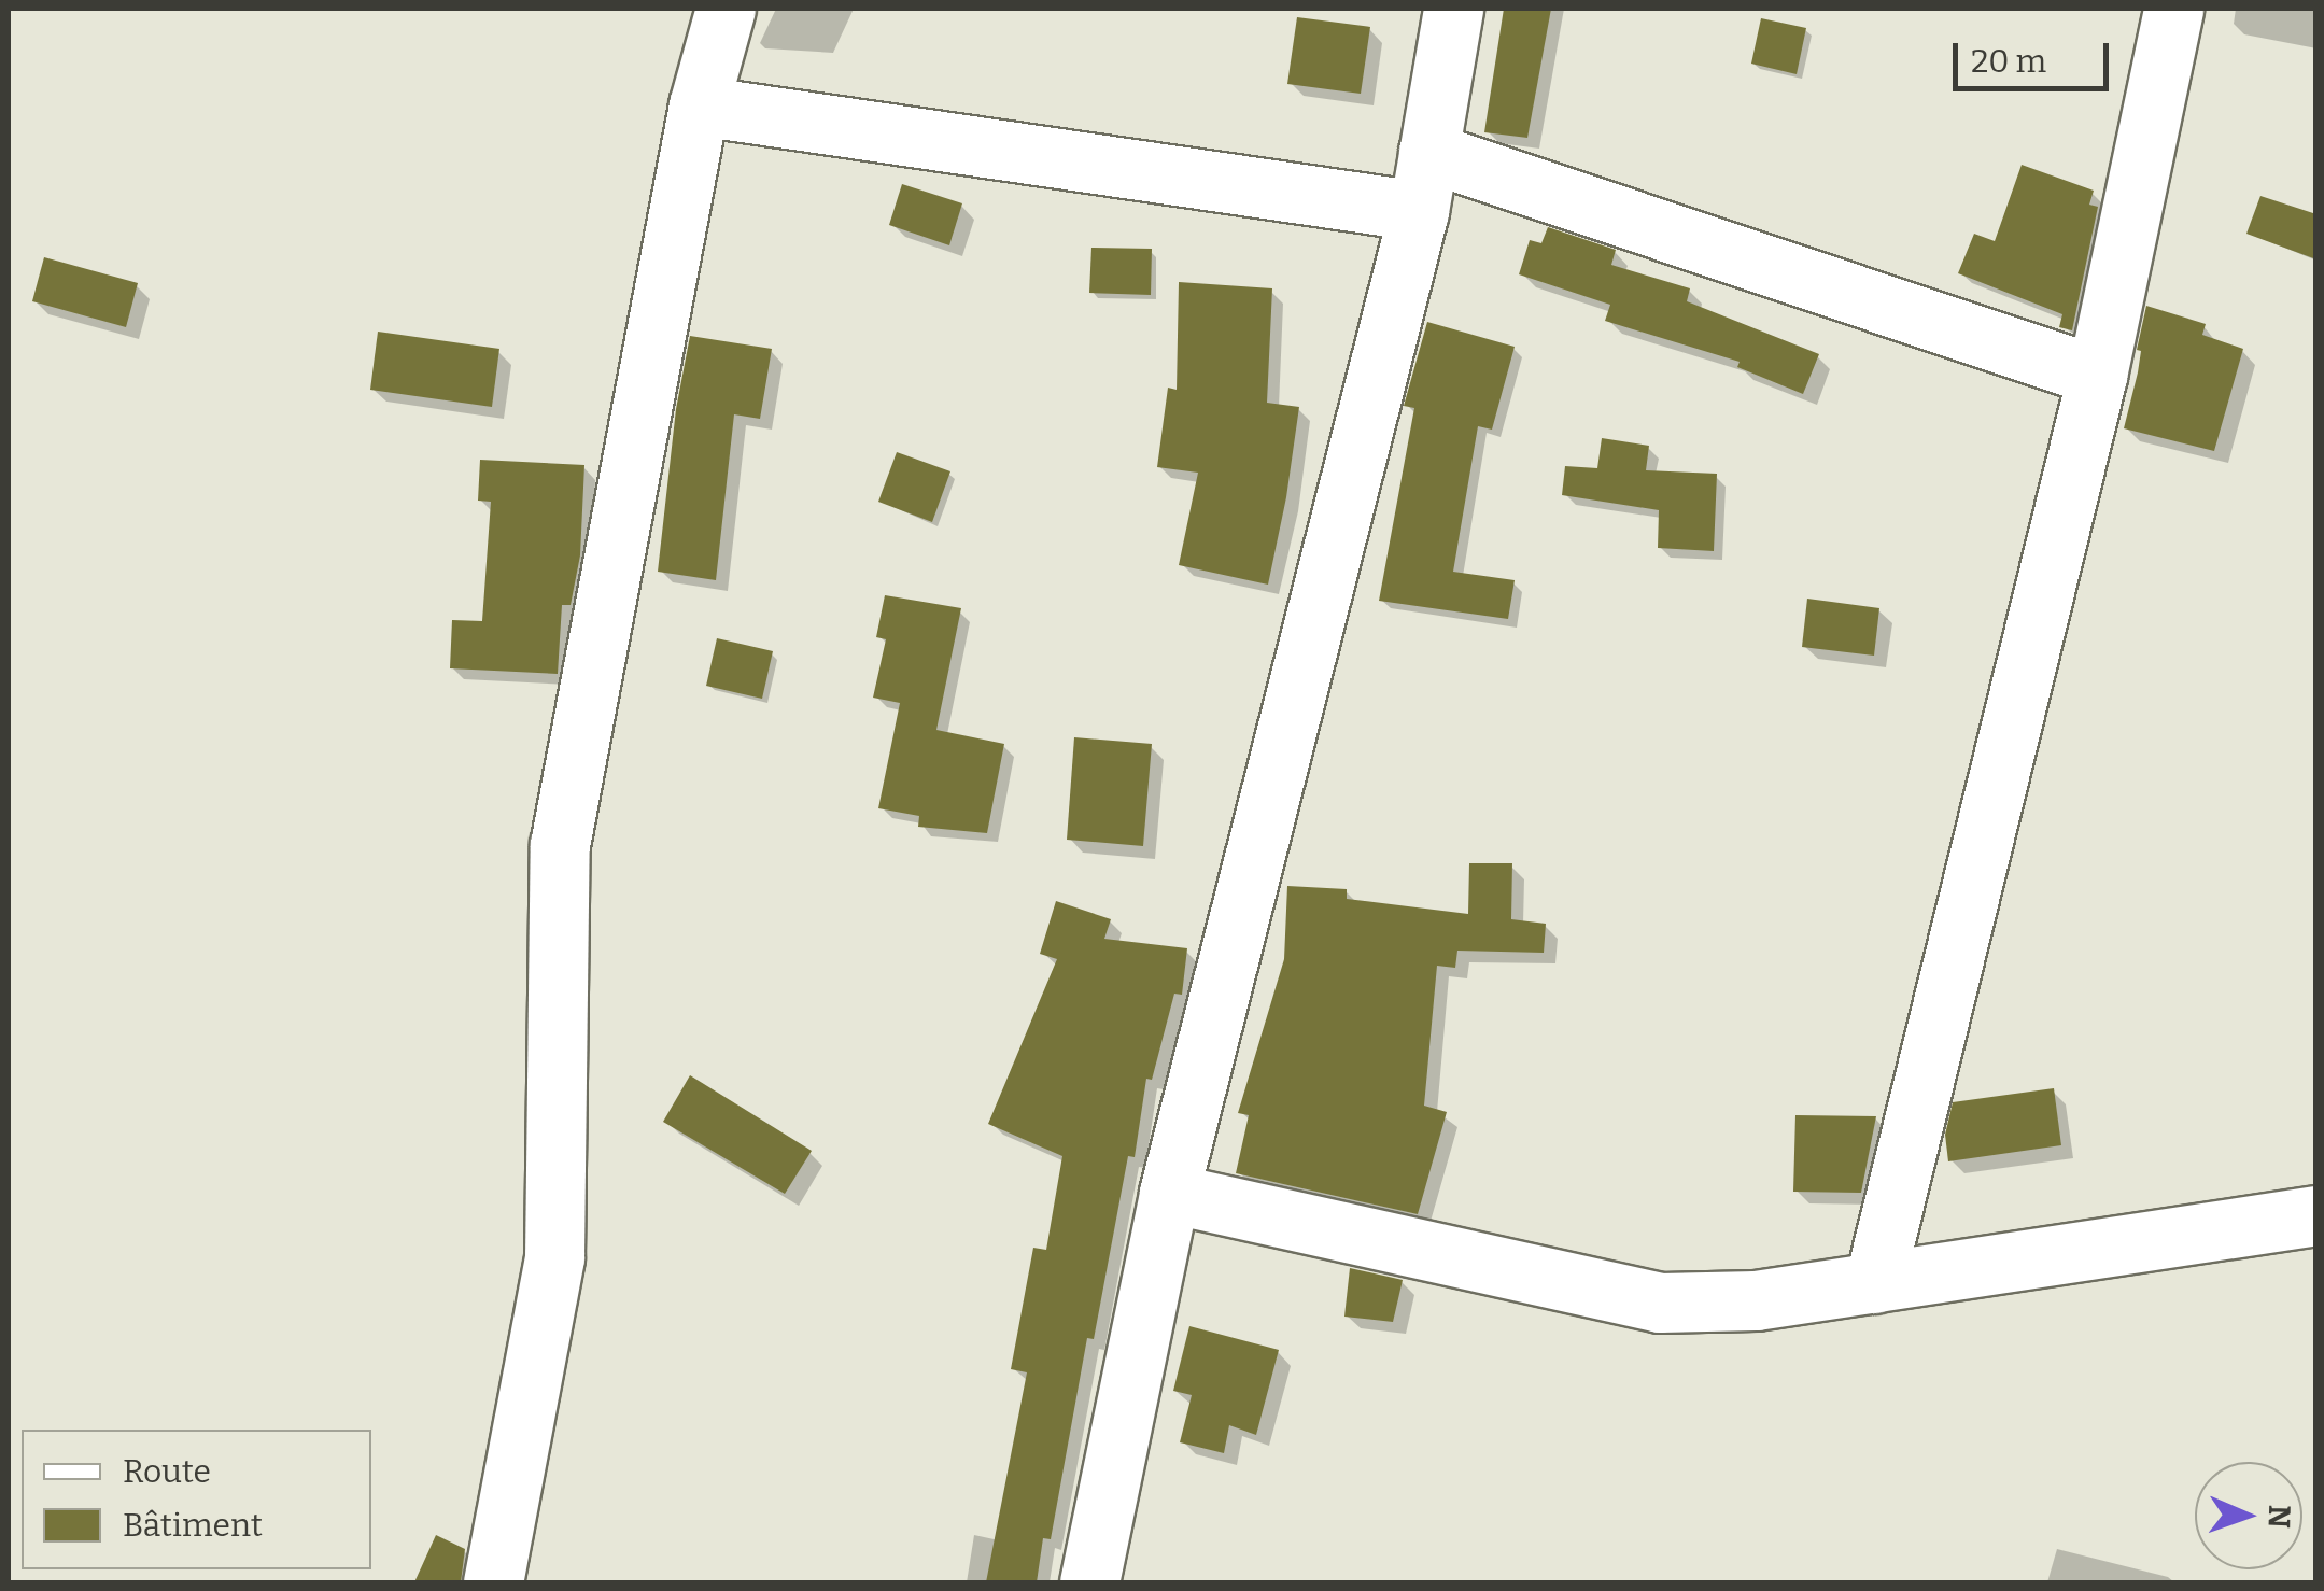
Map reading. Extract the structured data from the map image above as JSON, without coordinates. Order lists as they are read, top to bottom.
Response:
{
  "legend": ["Route", "Bâtiment"],
  "scale_bar": "20 m",
  "north": "right"
}
